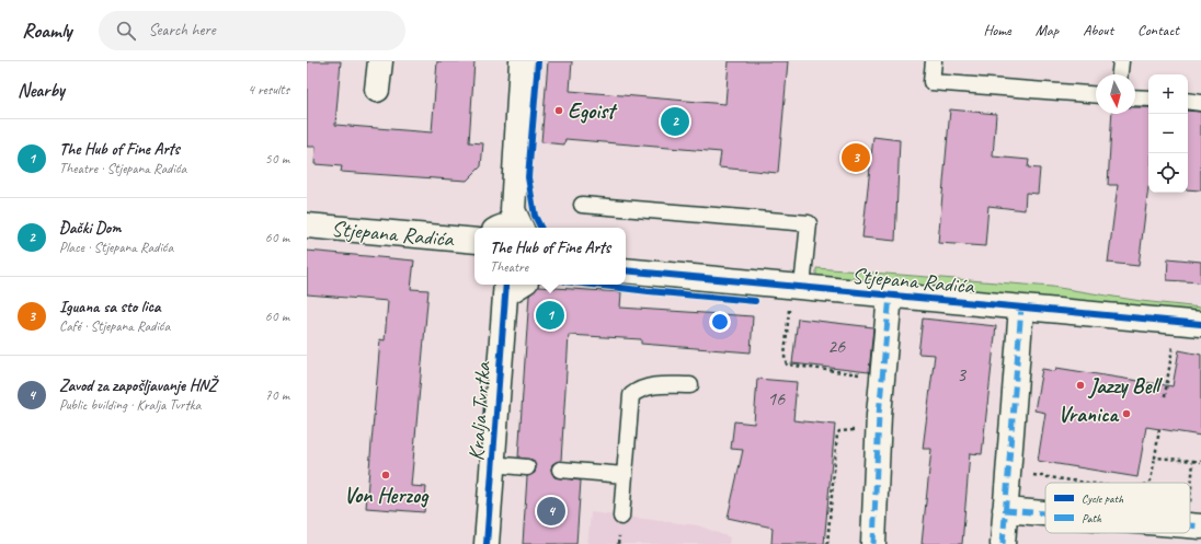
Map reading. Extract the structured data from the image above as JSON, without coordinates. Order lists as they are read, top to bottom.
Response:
{
  "streets": {
    "street": ["Stjepana Radića", "Kralja Tvrtka"]
  },
  "places": [
    "Egoist",
    "Jazzy Bell",
    "Vranica",
    "Von Herzog"
  ],
  "house_numbers": ["26", "3", "16"],
  "legend": ["Cycle path", "Path"],
  "north": "bottom",
  "page": {
    "header": "Roamly",
    "search": "Search here",
    "nav": [
      "Home",
      "Map",
      "About",
      "Contact"
    ],
    "heading": ["Nearby", "4 results"],
    "map_buttons": ["+", "−"],
    "pins": [
      "2",
      "3",
      "1",
      "4"
    ],
    "list": [
      {
        "mark": "1",
        "name": "The Hub of Fine Arts",
        "note": "Theatre · Stjepana Radića",
        "value": "50 m"
      },
      {
        "mark": "2",
        "name": "Đački Dom",
        "note": "Place · Stjepana Radića",
        "value": "60 m"
      },
      {
        "mark": "3",
        "name": "Iguana sa sto lica",
        "note": "Café · Stjepana Radića",
        "value": "60 m"
      },
      {
        "mark": "4",
        "name": "Zavod za zapošljavanje HNŽ",
        "note": "Public building · Kralja Tvrtka",
        "value": "70 m"
      }
    ],
    "popup": ["The Hub of Fine Arts", "Theatre"]
  }
}
